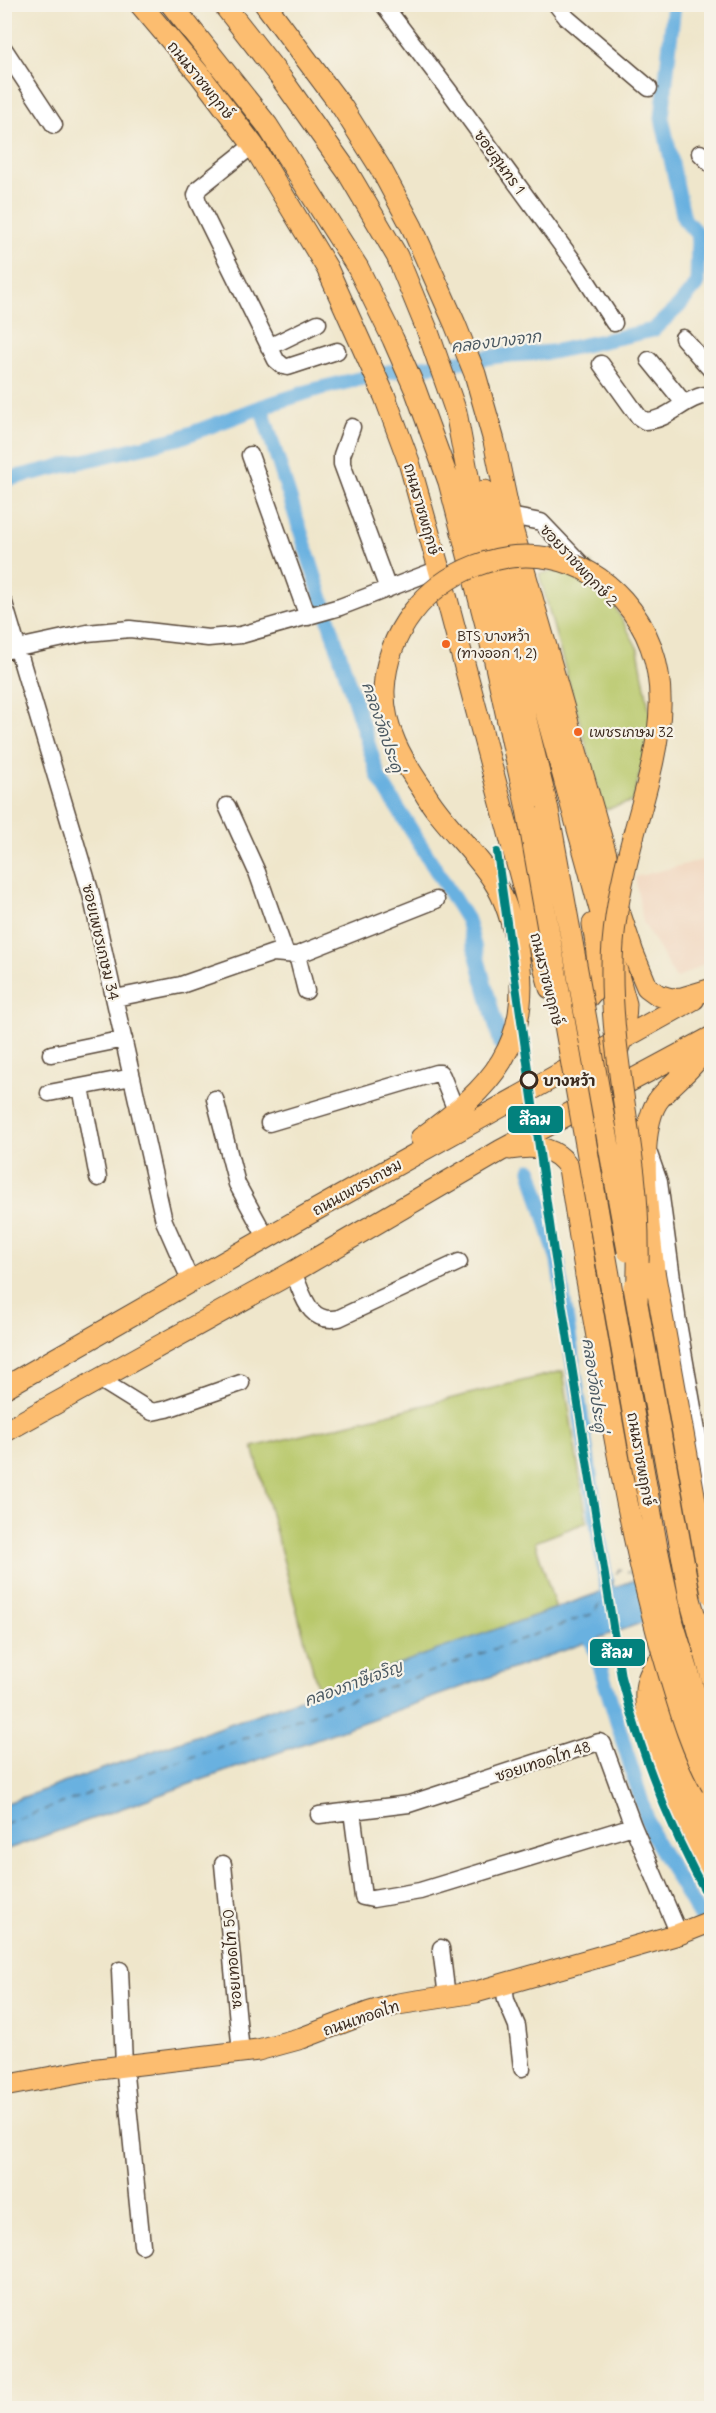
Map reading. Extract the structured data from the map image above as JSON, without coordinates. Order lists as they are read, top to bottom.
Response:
{
  "streets": {
    "main road": ["ถนนราชพฤกษ์", "ถนนเพชรเกษม", "ถนนเทอดไท"],
    "street": [
      "ซอยสุนทร 1",
      "ซอยราชพฤกษ์ 2",
      "ซอยเพชรเกษม 34",
      "ซอยเทอดไท 48",
      "ซอยเทอดไท 50"
    ]
  },
  "crossings": [
    ["ถนนราชพฤกษ์", "ถนนเพชรเกษม"],
    ["ซอยเพชรเกษม 34", "ถนนเพชรเกษม"],
    ["ซอยเทอดไท 48", "ถนนเทอดไท"],
    ["ซอยเทอดไท 50", "ถนนเทอดไท"]
  ],
  "water": ["คลองบางจาก", "คลองวัดประดู่", "คลองภาษีเจริญ"],
  "places": ["BTS บางหว้า (ทางออก 1, 2)", "เพชรเกษม 32", "บางหว้า"],
  "lines": ["transit line สีลม"]
}
